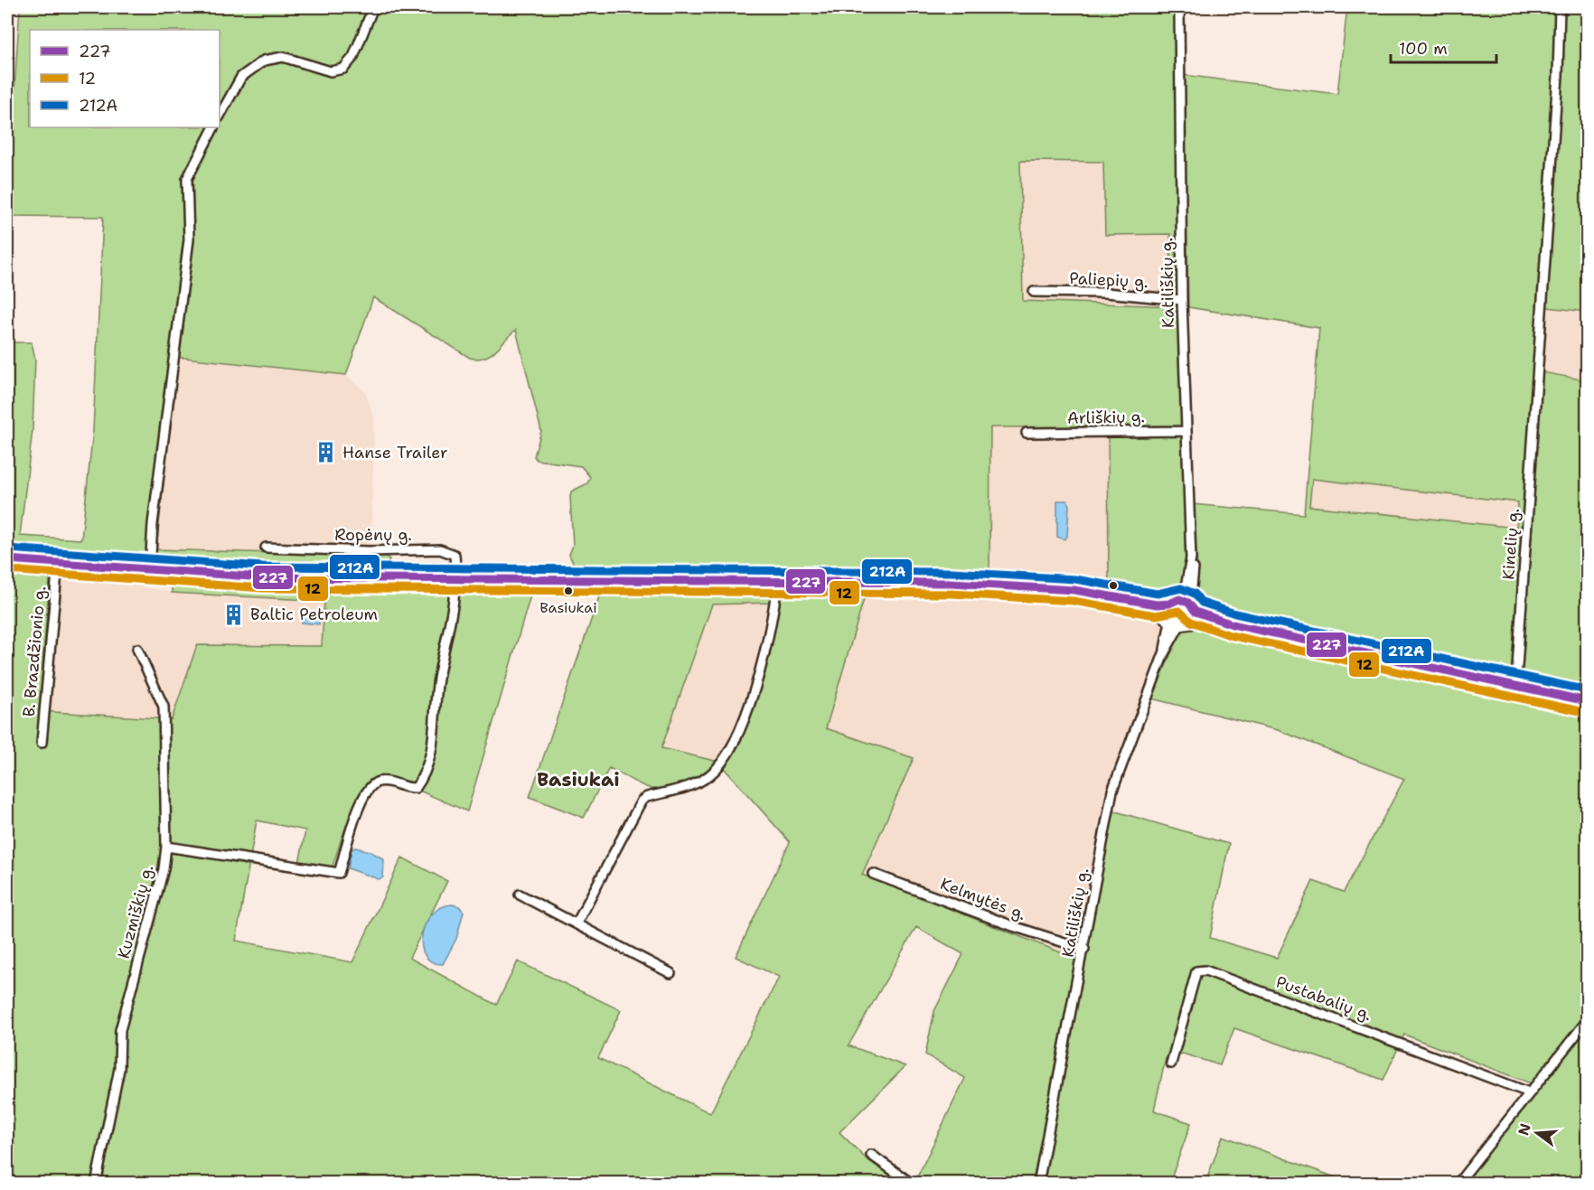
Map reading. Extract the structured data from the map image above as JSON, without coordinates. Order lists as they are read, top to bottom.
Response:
{
  "streets": {
    "street": [
      "Paliepių g.",
      "Katiliškių g.",
      "Arliškių g.",
      "Ropėnų g.",
      "Kinelių g.",
      "B. Brazdžionio g.",
      "Kelmytės g.",
      "Kuzmiškių g.",
      "Pustabalių g."
    ]
  },
  "crossings": [
    ["Paliepių g.", "Katiliškių g."],
    ["Katiliškių g.", "Arliškių g."],
    ["Katiliškių g.", "Kelmytės g."]
  ],
  "districts": ["Basiukai"],
  "places": {
    "building": ["Hanse Trailer", "Baltic Petroleum"],
    "other": ["Basiukai"]
  },
  "lines": ["transit line 212A", "transit line 227", "transit line 12"],
  "legend": ["227", "12", "212A"],
  "scale_bar": "100 m",
  "north": "left"
}
